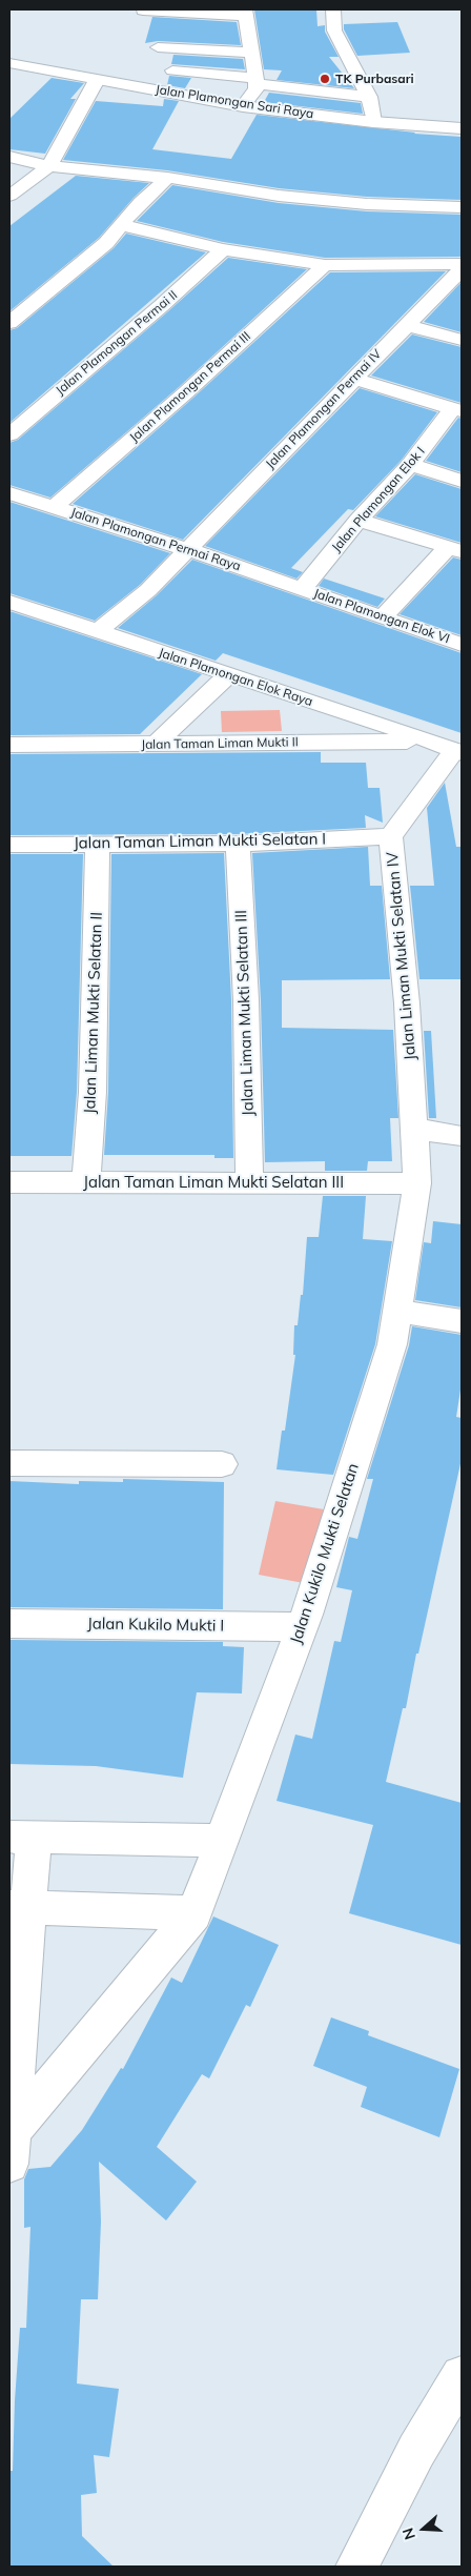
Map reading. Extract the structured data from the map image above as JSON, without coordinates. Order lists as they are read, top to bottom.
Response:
{
  "streets": {
    "street": [
      "Jalan Plamongan Sari Raya",
      "Jalan Plamongan Permai II",
      "Jalan Plamongan Permai III",
      "Jalan Plamongan Permai IV",
      "Jalan Plamongan Elok I",
      "Jalan Plamongan Permai Raya",
      "Jalan Plamongan Elok VI",
      "Jalan Plamongan Elok Raya",
      "Jalan Taman Liman Mukti II",
      "Jalan Taman Liman Mukti Selatan I",
      "Jalan Liman Mukti Selatan IV",
      "Jalan Liman Mukti Selatan II",
      "Jalan Liman Mukti Selatan III",
      "Jalan Taman Liman Mukti Selatan III",
      "Jalan Kukilo Mukti Selatan",
      "Jalan Kukilo Mukti I"
    ]
  },
  "crossings": [
    ["Jalan Plamongan Permai III", "Jalan Plamongan Permai Raya"],
    ["Jalan Plamongan Permai IV", "Jalan Plamongan Permai Raya"],
    ["Jalan Plamongan Permai IV", "Jalan Plamongan Elok Raya"],
    ["Jalan Plamongan Elok I", "Jalan Plamongan Permai Raya"],
    ["Jalan Plamongan Elok I", "Jalan Plamongan Elok VI"],
    ["Jalan Plamongan Permai Raya", "Jalan Plamongan Elok VI"],
    ["Jalan Plamongan Elok Raya", "Jalan Taman Liman Mukti II"],
    ["Jalan Plamongan Elok Raya", "Jalan Liman Mukti Selatan IV"],
    ["Jalan Taman Liman Mukti Selatan I", "Jalan Liman Mukti Selatan IV"],
    ["Jalan Taman Liman Mukti Selatan I", "Jalan Liman Mukti Selatan II"],
    ["Jalan Taman Liman Mukti Selatan I", "Jalan Liman Mukti Selatan III"],
    ["Jalan Liman Mukti Selatan IV", "Jalan Taman Liman Mukti Selatan III"],
    ["Jalan Liman Mukti Selatan IV", "Jalan Kukilo Mukti Selatan"],
    ["Jalan Liman Mukti Selatan II", "Jalan Taman Liman Mukti Selatan III"],
    ["Jalan Liman Mukti Selatan III", "Jalan Taman Liman Mukti Selatan III"],
    ["Jalan Taman Liman Mukti Selatan III", "Jalan Kukilo Mukti Selatan"],
    ["Jalan Kukilo Mukti Selatan", "Jalan Kukilo Mukti I"]
  ],
  "places": ["TK Purbasari"],
  "north": "left"
}
